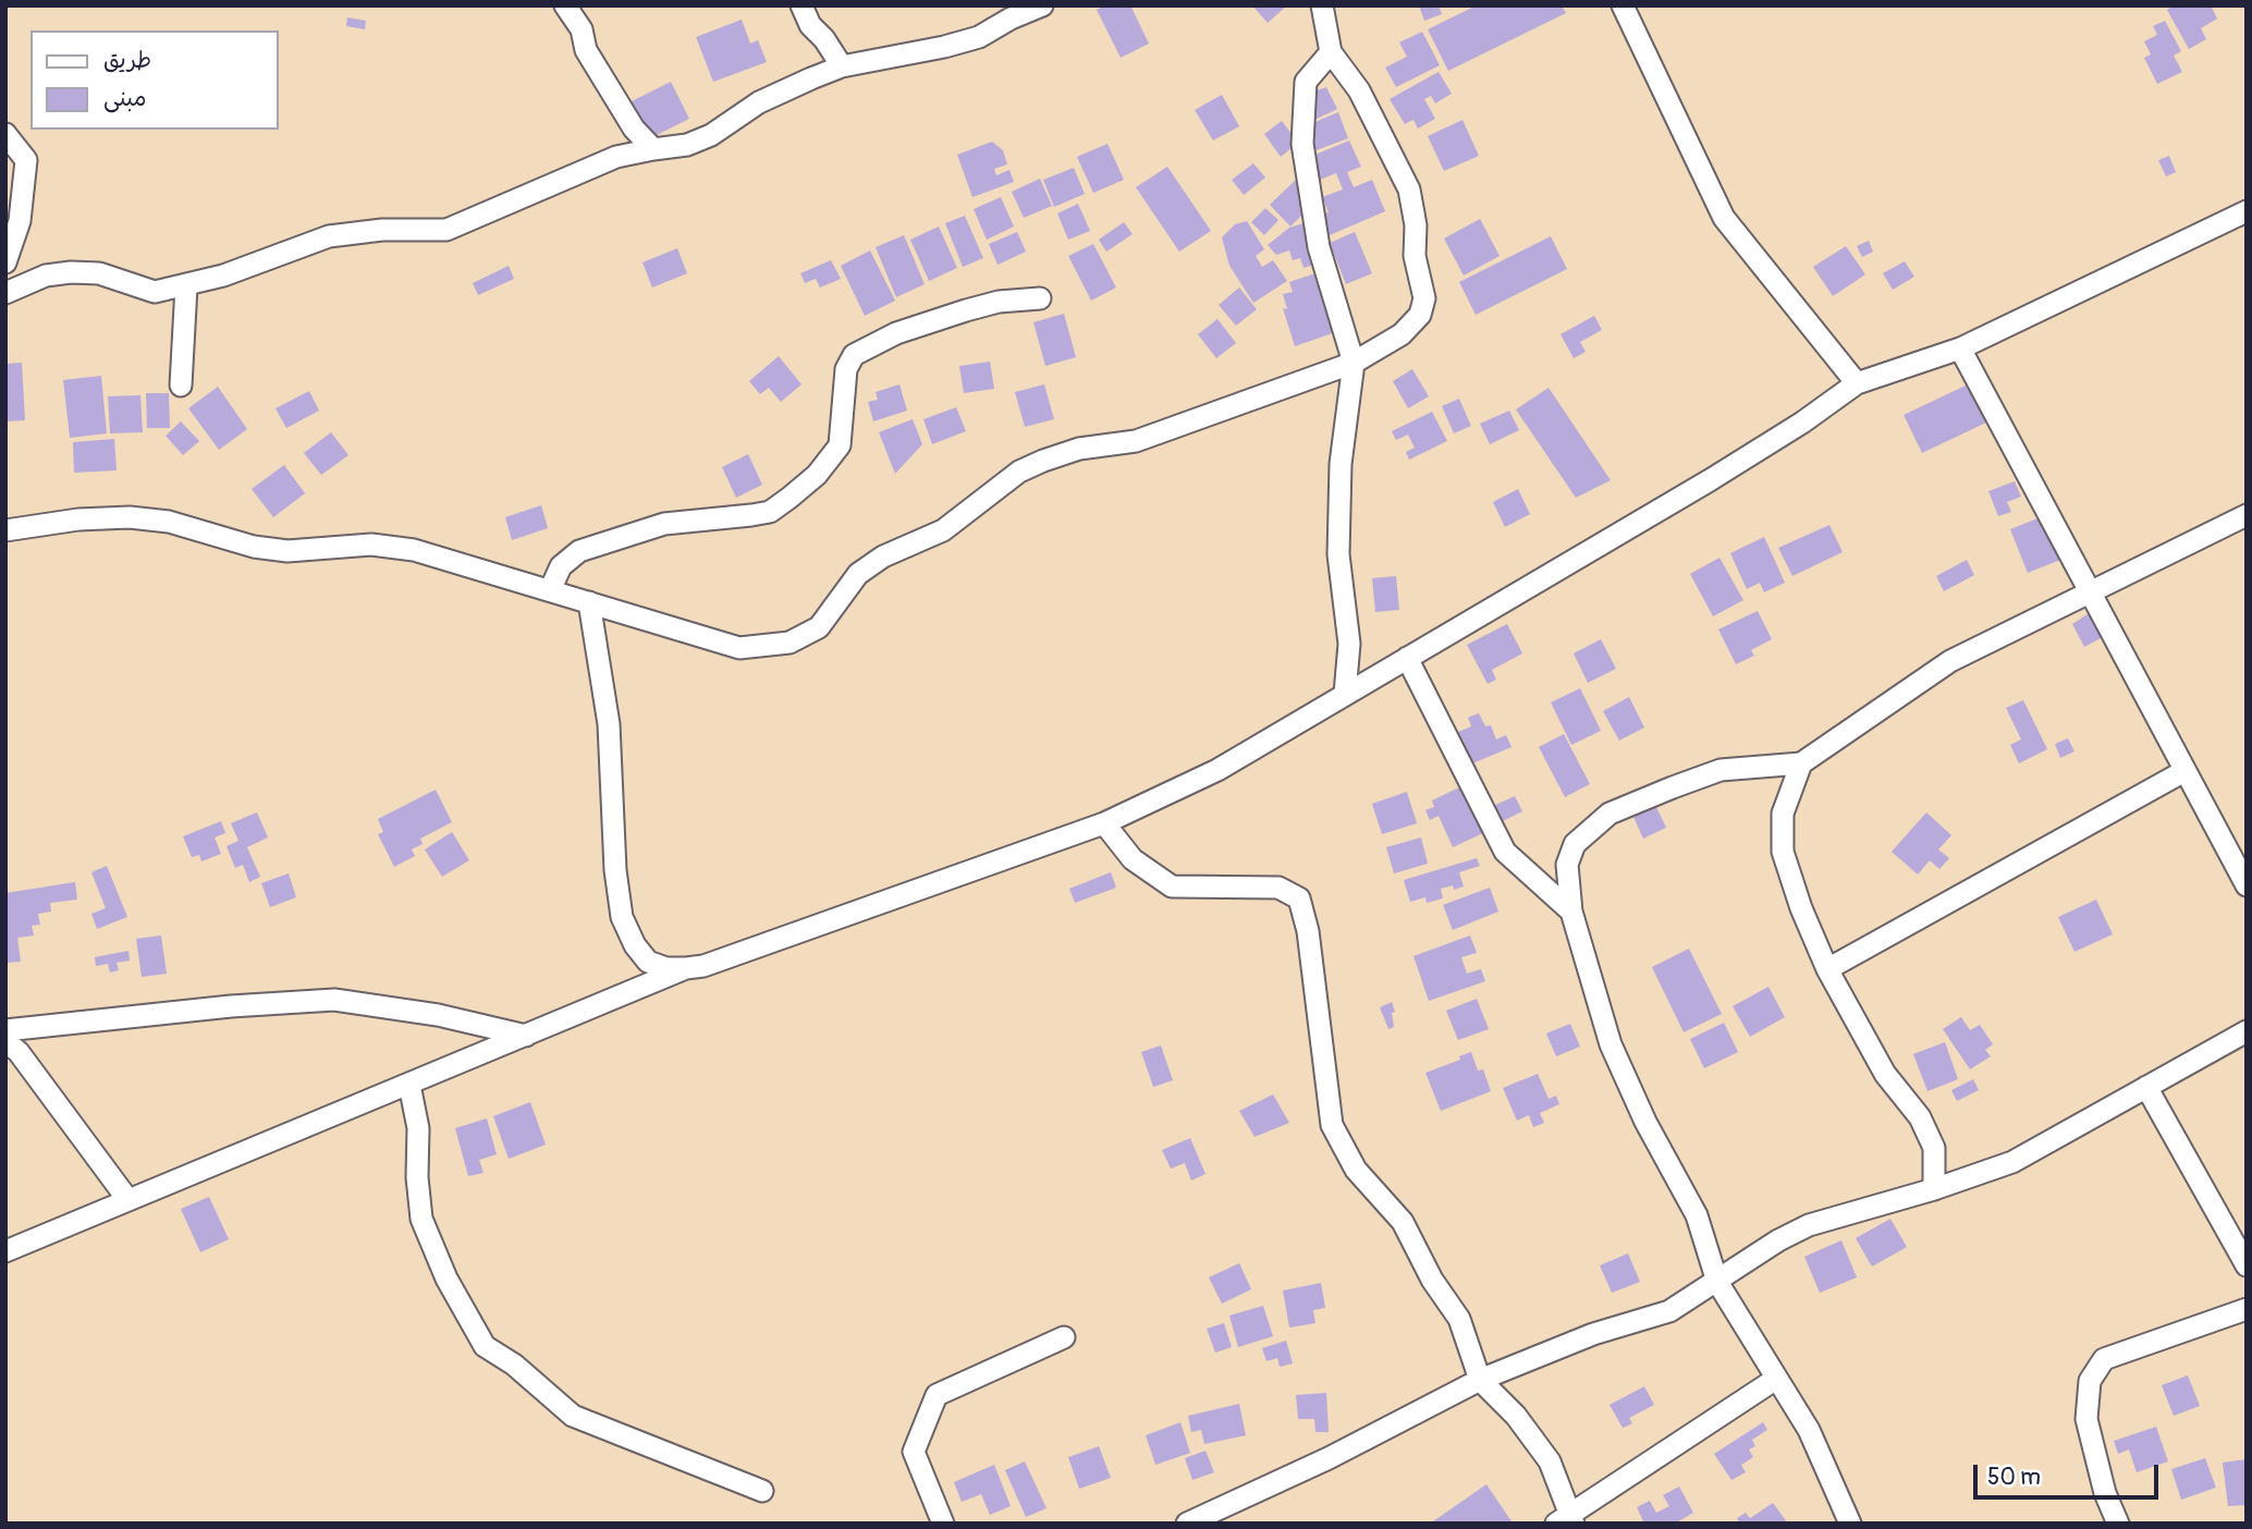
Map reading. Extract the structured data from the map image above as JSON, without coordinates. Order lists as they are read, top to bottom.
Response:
{
  "legend": ["طريق", "مبنى"],
  "scale_bar": "50 m"
}
